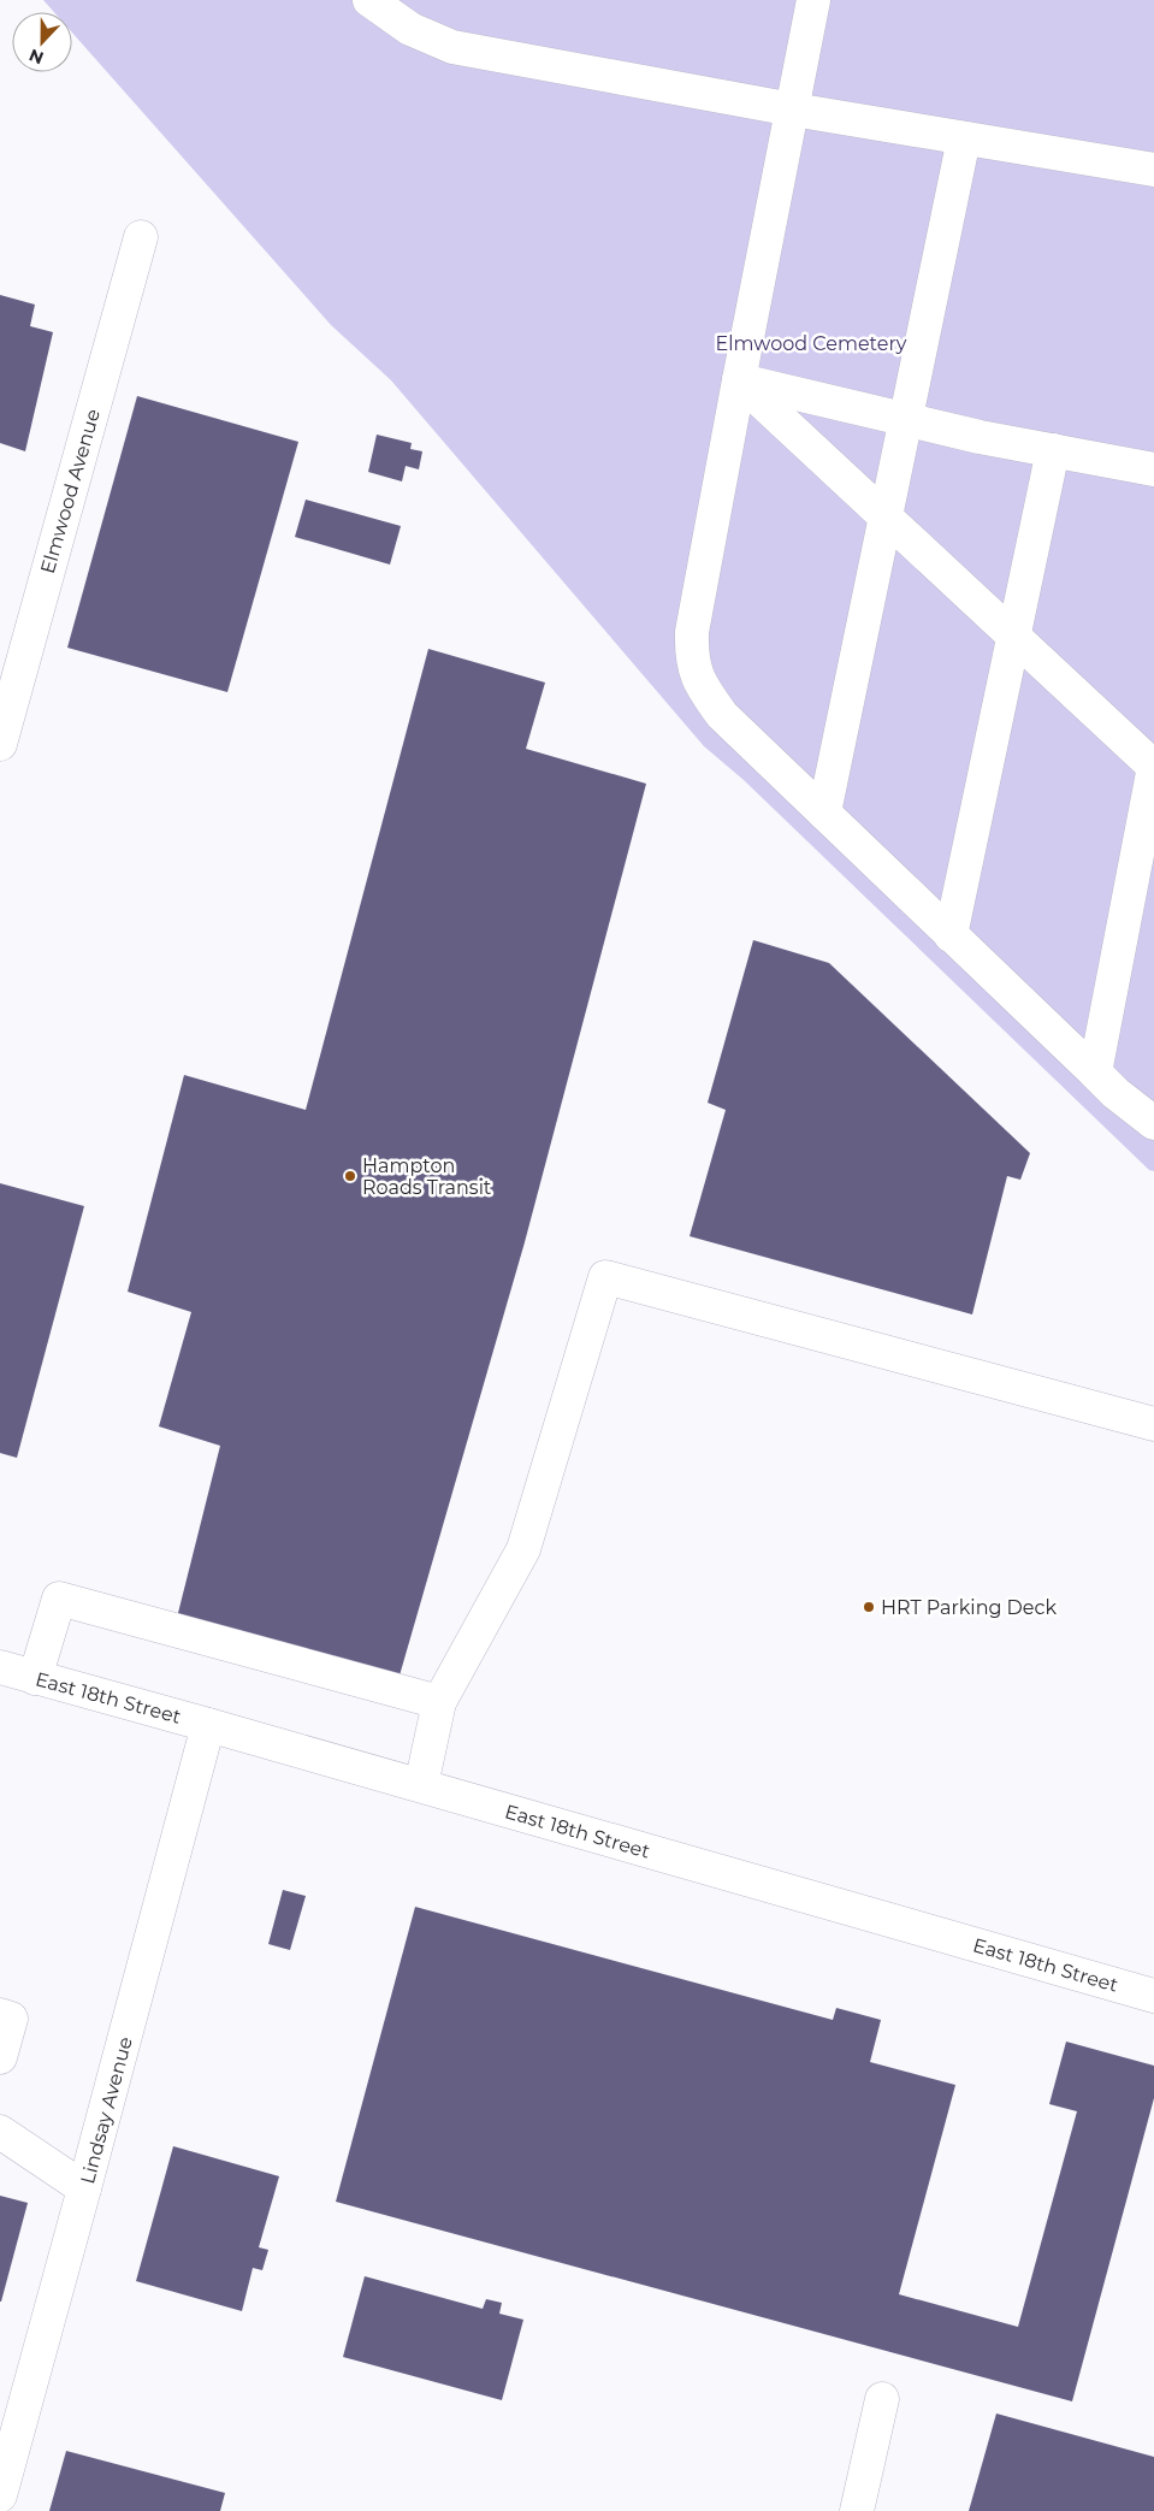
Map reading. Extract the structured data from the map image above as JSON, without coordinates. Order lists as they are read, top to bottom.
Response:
{
  "streets": {
    "street": ["Elmwood Avenue", "East 18th Street", "Lindsay Avenue"]
  },
  "crossings": [
    ["East 18th Street", "Lindsay Avenue"]
  ],
  "parks": ["Elmwood Cemetery"],
  "places": ["Hampton Roads Transit", "HRT Parking Deck"],
  "north": "bottom"
}
